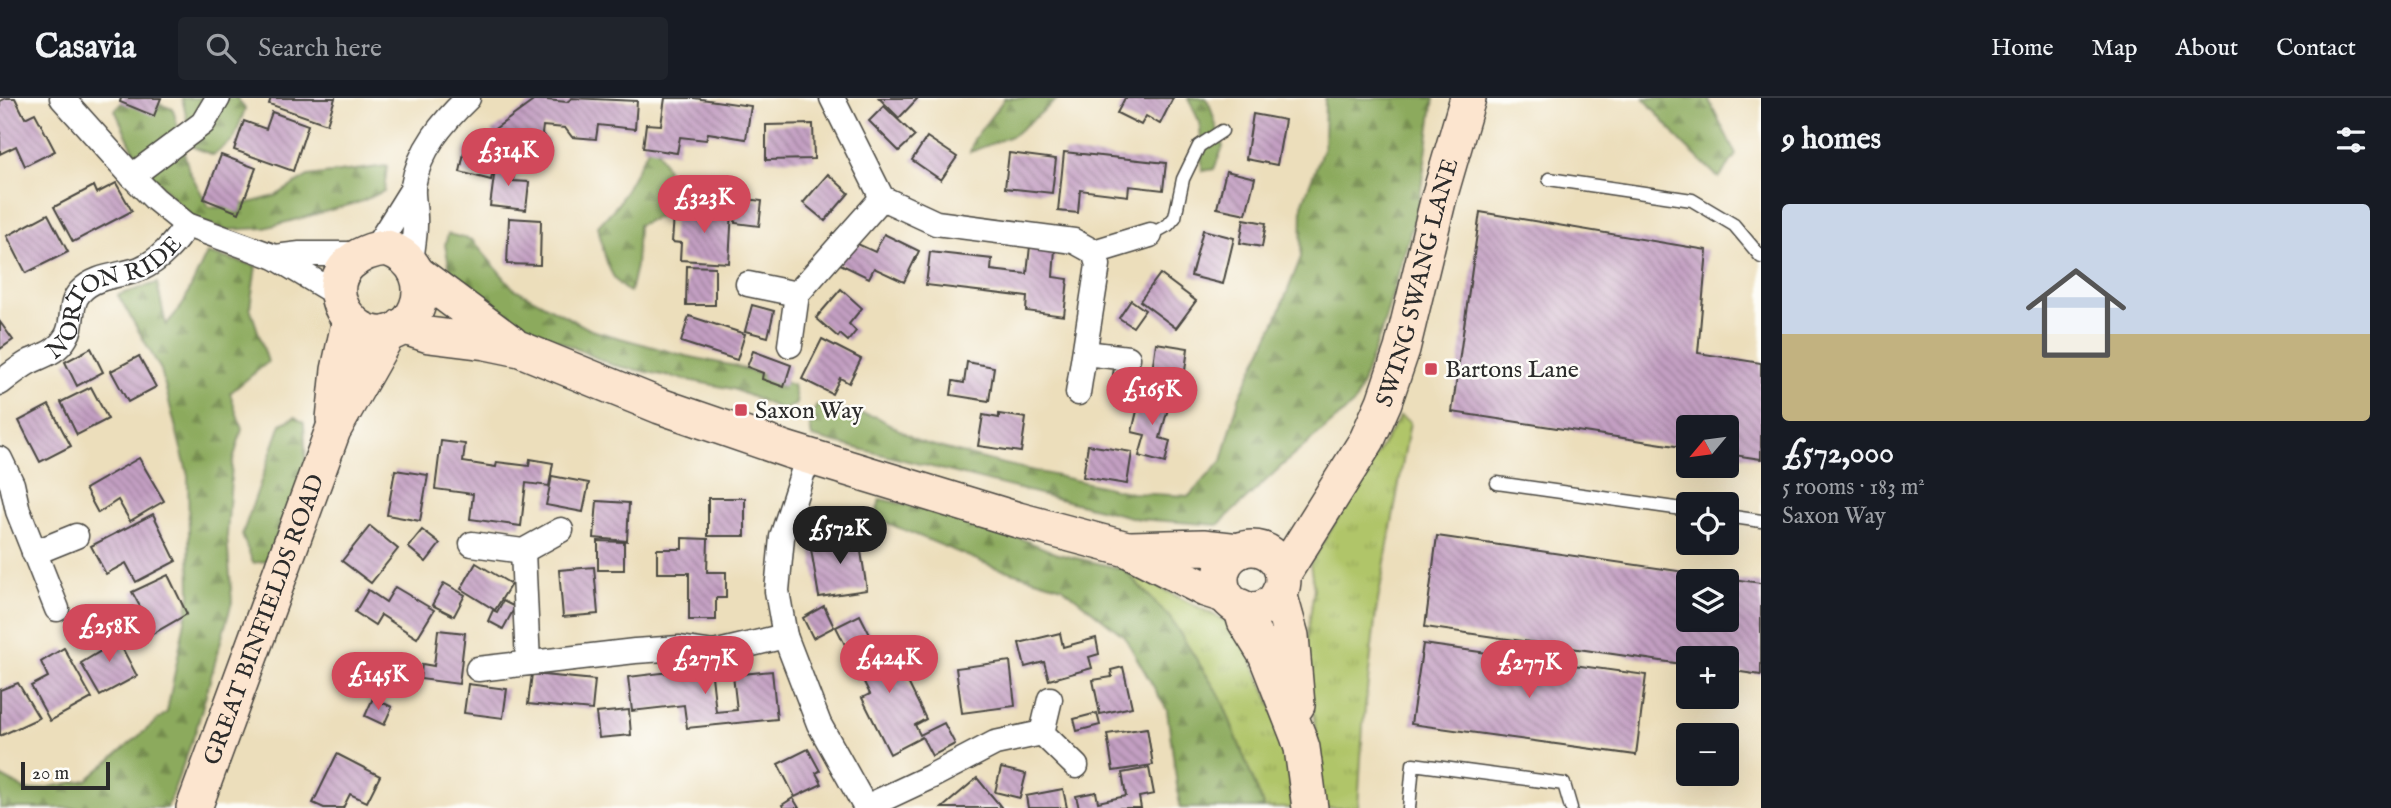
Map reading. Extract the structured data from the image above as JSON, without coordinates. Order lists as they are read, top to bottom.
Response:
{
  "streets": {
    "street": ["SWING SWANG LANE", "NORTON RIDE", "GREAT BINFIELDS ROAD"]
  },
  "places": {
    "transit": ["Bartons Lane", "Saxon Way"]
  },
  "scale_bar": "20 m",
  "north": "bottom left",
  "page": {
    "header": "Casavia",
    "search": "Search here",
    "nav": [
      "Home",
      "Map",
      "About",
      "Contact"
    ],
    "heading": "9 homes",
    "price": [
      "£314K",
      "£323K",
      "£165K",
      "£572K",
      "£258K",
      "£424K",
      "£277K",
      "£277K",
      "£145K"
    ],
    "list": [
      {
        "name": "£572,000",
        "note": "5 rooms · 183 m² · Saxon Way"
      }
    ],
    "map_buttons": ["+", "−"],
    "scale": "20 m"
  }
}
